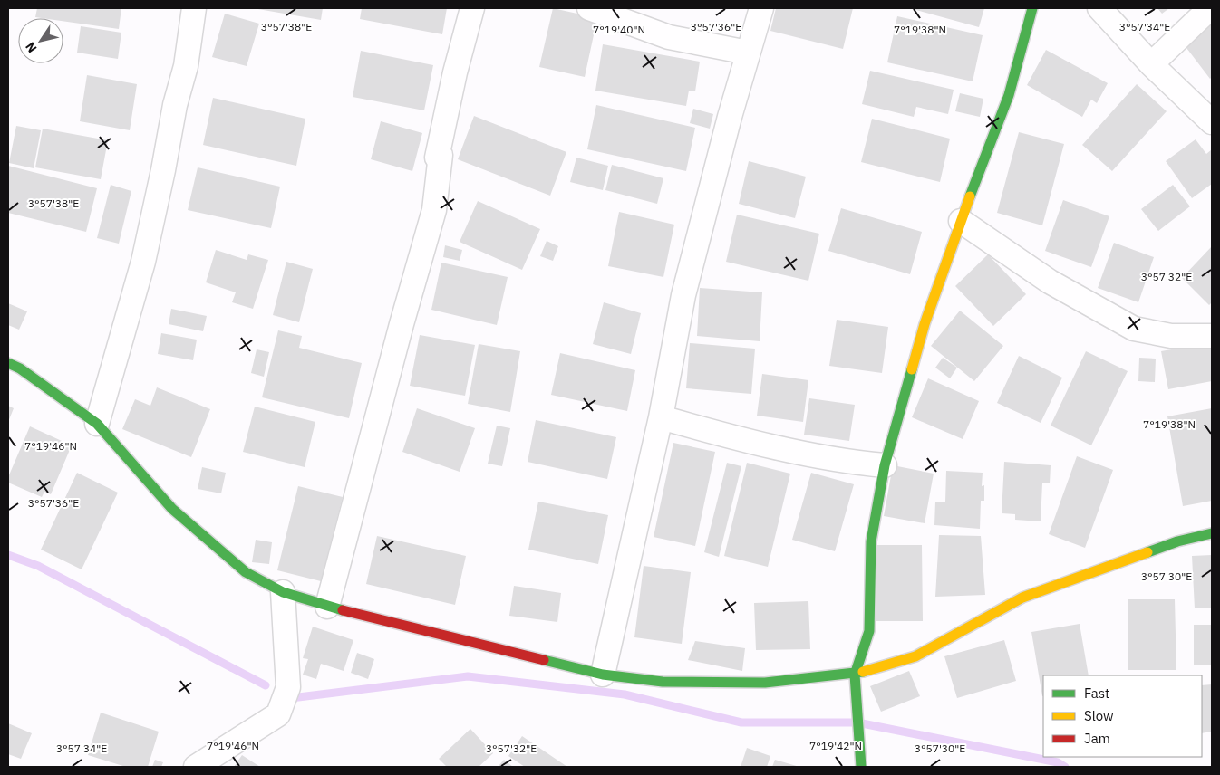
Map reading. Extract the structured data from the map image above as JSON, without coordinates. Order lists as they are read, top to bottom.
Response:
{
  "legend": ["Fast", "Slow", "Jam"],
  "north": "bottom left",
  "coordinates": [
    "3°57'38\"E",
    "3°57'36\"E",
    "3°57'34\"E",
    "7°19'40\"N",
    "7°19'38\"N",
    "3°57'32\"E",
    "7°19'46\"N",
    "3°57'30\"E",
    "7°19'42\"N"
  ]
}
